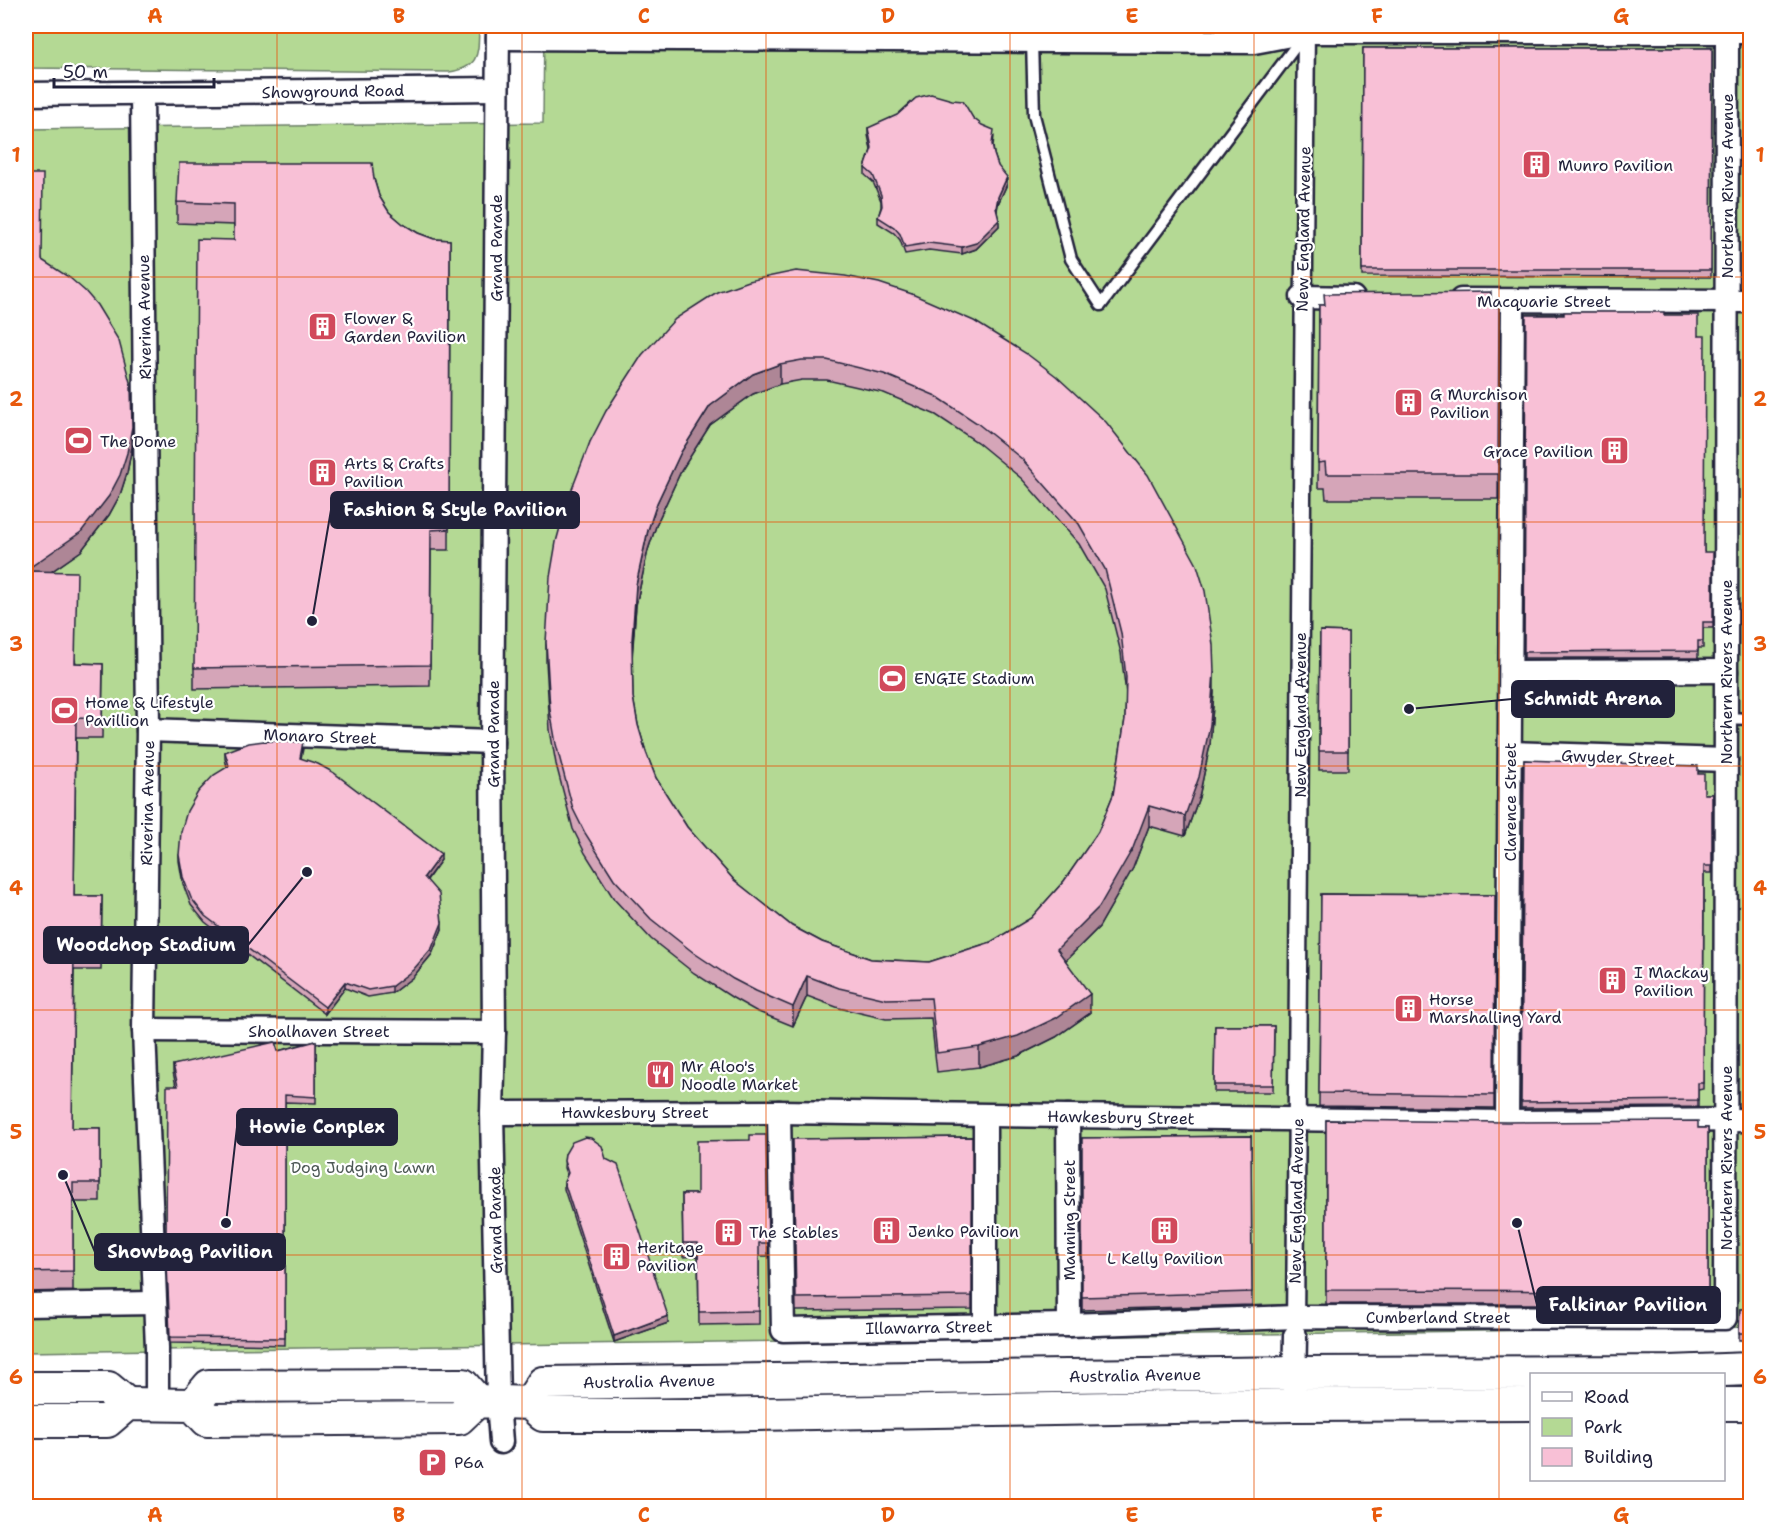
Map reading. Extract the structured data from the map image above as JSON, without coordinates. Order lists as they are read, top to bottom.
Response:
{
  "streets": {
    "main road": ["Australia Avenue"],
    "street": [
      "Showground Road",
      "Northern Rivers Avenue",
      "New England Avenue",
      "Grand Parade",
      "Macquarie Street",
      "Riverina Avenue",
      "Monaro Street",
      "Gwyder Street",
      "Clarence Street",
      "Shoalhaven Street",
      "Hawkesbury Street",
      "Manning Street",
      "Cumberland Street",
      "Illawarra Street"
    ]
  },
  "crossings": [
    ["Showground Road", "Grand Parade"],
    ["Showground Road", "Riverina Avenue"],
    ["Northern Rivers Avenue", "Macquarie Street"],
    ["Northern Rivers Avenue", "Gwyder Street"],
    ["Northern Rivers Avenue", "Hawkesbury Street"],
    ["Northern Rivers Avenue", "Cumberland Street"],
    ["New England Avenue", "Hawkesbury Street"],
    ["New England Avenue", "Cumberland Street"],
    ["New England Avenue", "Illawarra Street"],
    ["New England Avenue", "Australia Avenue"],
    ["Grand Parade", "Monaro Street"],
    ["Grand Parade", "Shoalhaven Street"],
    ["Grand Parade", "Hawkesbury Street"],
    ["Grand Parade", "Australia Avenue"],
    ["Macquarie Street", "Clarence Street"],
    ["Riverina Avenue", "Monaro Street"],
    ["Riverina Avenue", "Shoalhaven Street"],
    ["Gwyder Street", "Clarence Street"],
    ["Clarence Street", "Hawkesbury Street"],
    ["Hawkesbury Street", "Manning Street"],
    ["Hawkesbury Street", "Illawarra Street"],
    ["Manning Street", "Illawarra Street"],
    ["Cumberland Street", "Illawarra Street"]
  ],
  "parks": ["Dog Judging Lawn"],
  "places": {
    "building": [
      "Munro Pavilion",
      "Flower & Garden Pavilion",
      "G Murchison Pavilion",
      "Grace Pavilion",
      "Arts & Crafts Pavilion",
      "I Mackay Pavilion",
      "Horse Marshalling Yard",
      "L Kelly Pavilion",
      "Jenko Pavilion",
      "The Stables",
      "Heritage Pavilion"
    ],
    "sports": ["The Dome", "ENGIE Stadium", "Home & Lifestyle Pavillion"],
    "other": [
      "Fashion & Style Pavilion",
      "Schmidt Arena",
      "Woodchop Stadium",
      "Showbag Pavilion",
      "Howie Conplex",
      "Falkinar Pavilion"
    ],
    "restaurant": ["Mr Aloo's Noodle Market"],
    "parking": ["P6a"]
  },
  "legend": ["Road", "Park", "Building"],
  "scale_bar": "50 m",
  "grid": {
    "columns": [
      "A",
      "B",
      "C",
      "D",
      "E",
      "F",
      "G"
    ],
    "rows": [
      "1",
      "2",
      "3",
      "4",
      "5",
      "6"
    ]
  }
}
